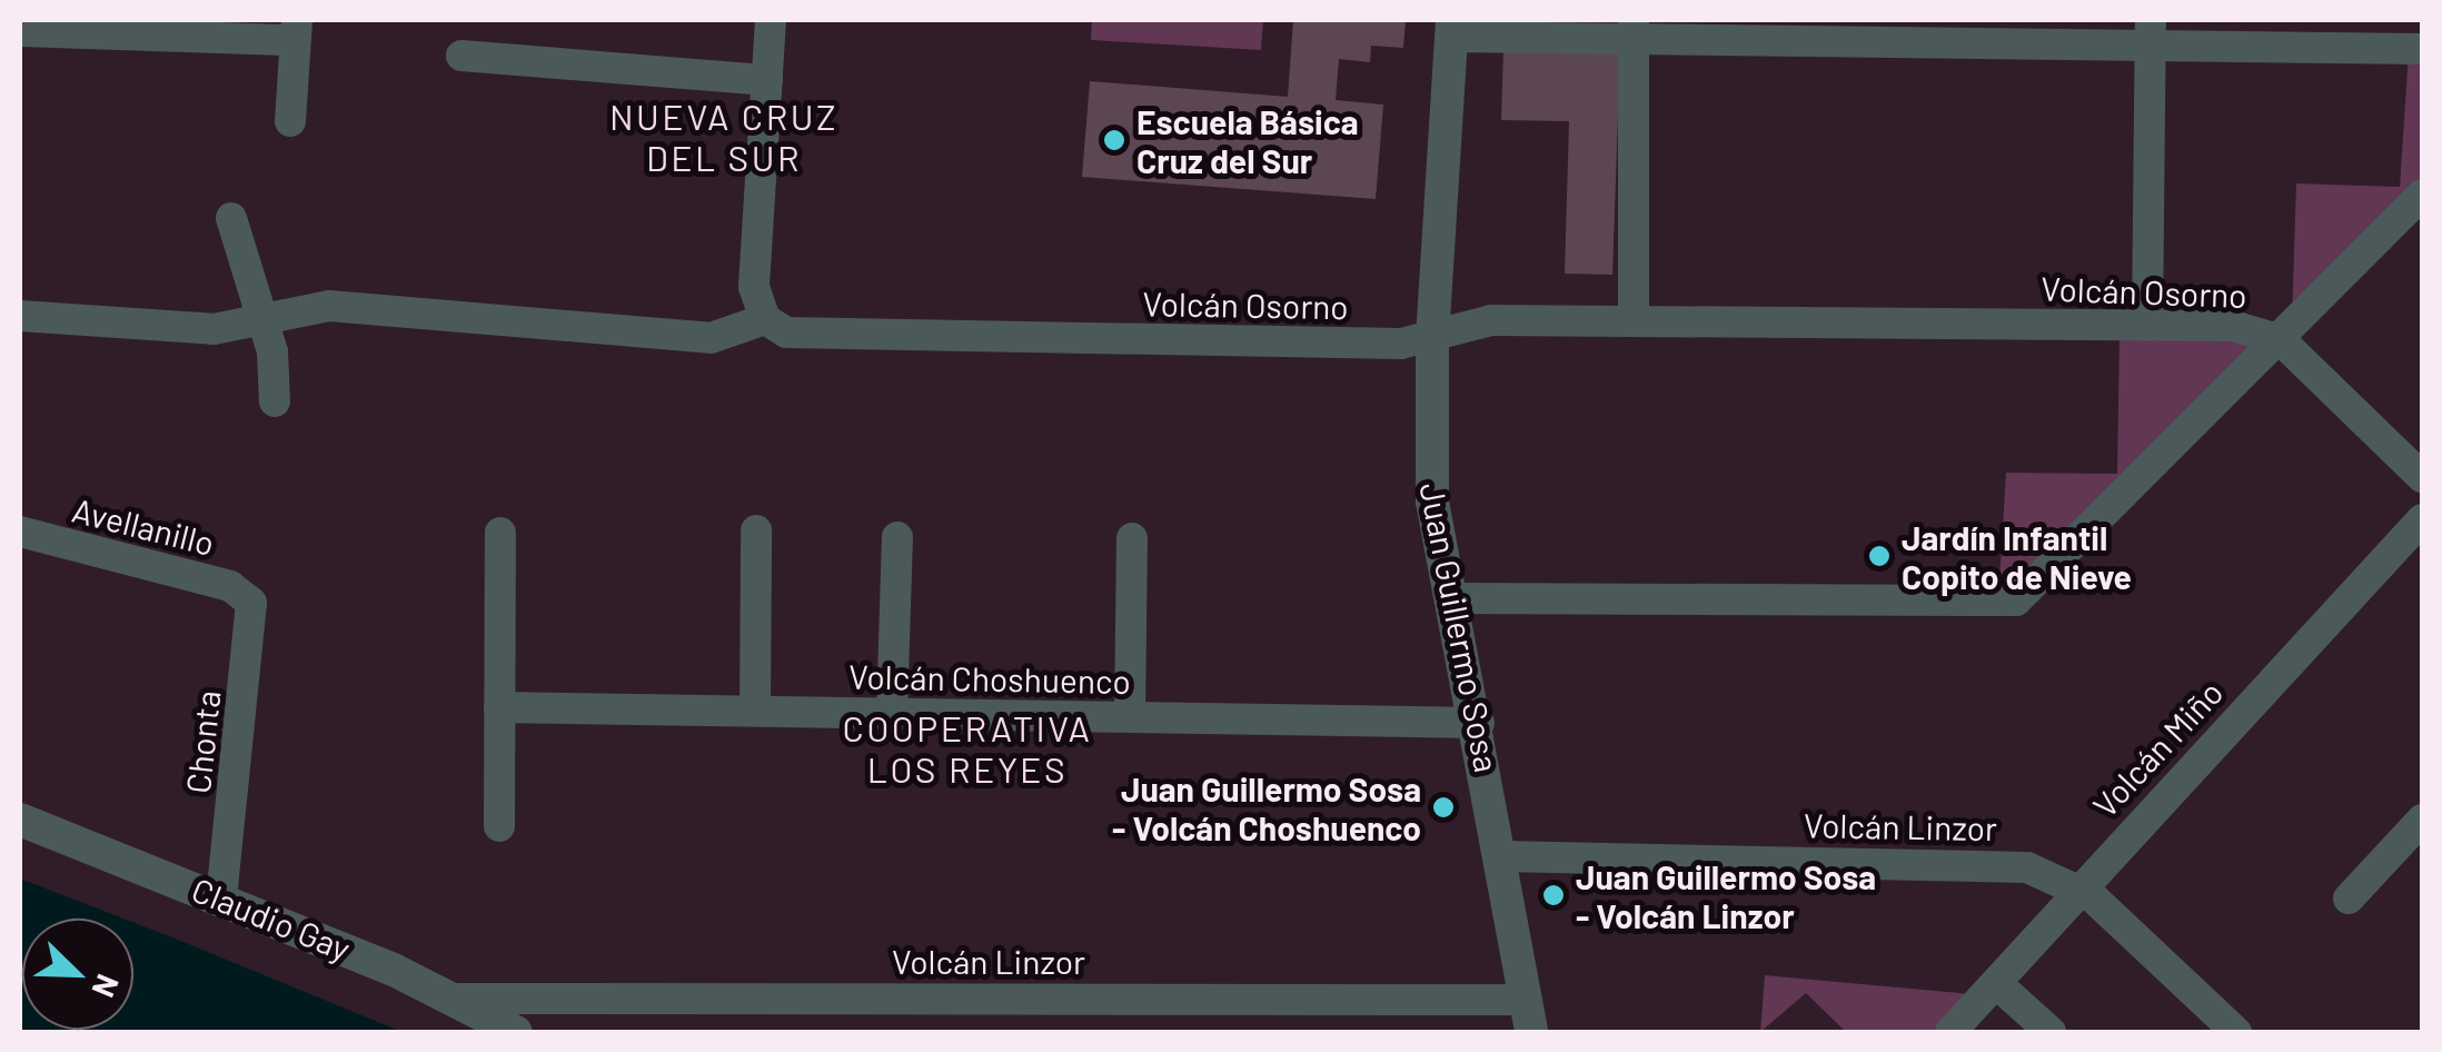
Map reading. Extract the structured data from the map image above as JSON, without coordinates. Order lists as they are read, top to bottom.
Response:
{
  "streets": {
    "street": [
      "Volcán Osorno",
      "Avellanillo",
      "Juan Guillermo Sosa",
      "Volcán Choshuenco",
      "Chonta",
      "Volcán Miño",
      "Volcán Linzor",
      "Claudio Gay"
    ]
  },
  "crossings": [
    ["Volcán Osorno", "Juan Guillermo Sosa"],
    ["Avellanillo", "Chonta"],
    ["Juan Guillermo Sosa", "Volcán Choshuenco"],
    ["Juan Guillermo Sosa", "Volcán Linzor"],
    ["Chonta", "Claudio Gay"],
    ["Volcán Miño", "Volcán Linzor"],
    ["Volcán Linzor", "Claudio Gay"]
  ],
  "districts": ["NUEVA CRUZ DEL SUR", "COOPERATIVA LOS REYES"],
  "places": [
    "Escuela Básica Cruz del Sur",
    "Jardín Infantil Copito de Nieve",
    "Juan Guillermo Sosa - Volcán Choshuenco",
    "Juan Guillermo Sosa - Volcán Linzor"
  ],
  "north": "bottom right"
}
